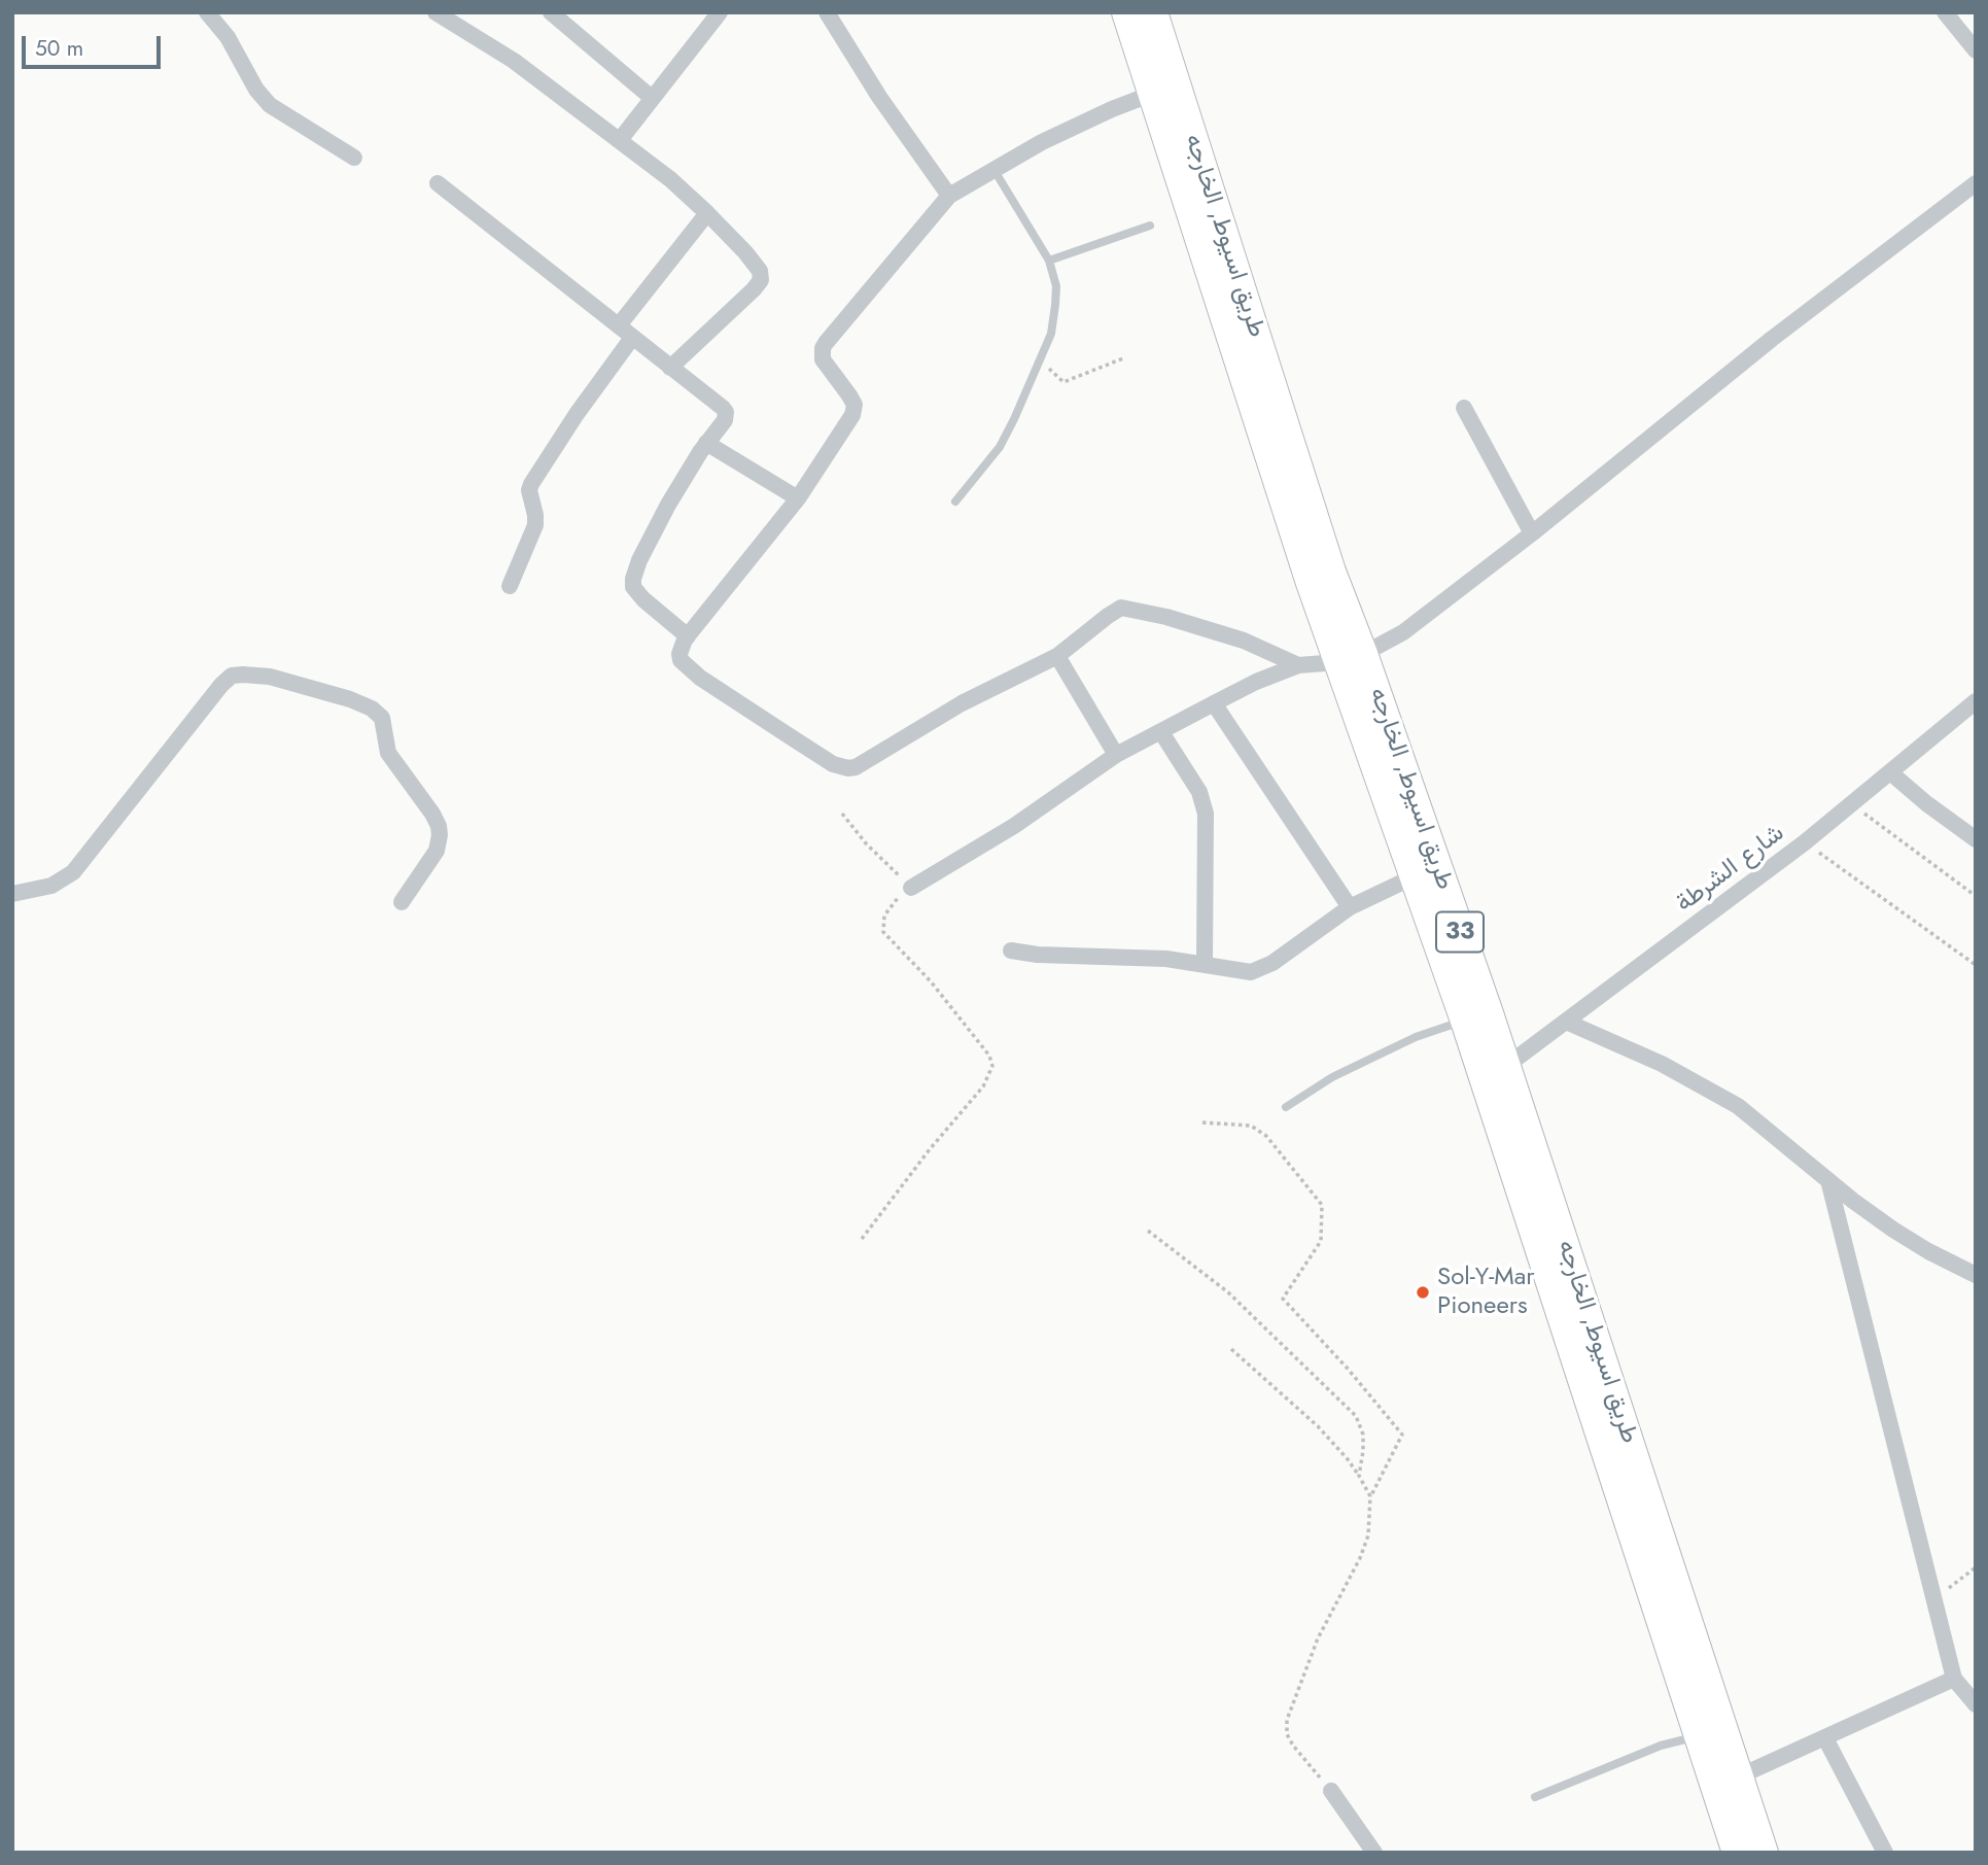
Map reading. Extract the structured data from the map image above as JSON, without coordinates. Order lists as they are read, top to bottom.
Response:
{
  "streets": {
    "highway": ["طريق اسيوط, الخارجه", "33"],
    "street": ["شارع الشرطة"]
  },
  "crossings": [
    ["طريق اسيوط, الخارجه", "شارع الشرطة"]
  ],
  "places": ["Sol-Y-Mar Pioneers"],
  "scale_bar": "50 m"
}
